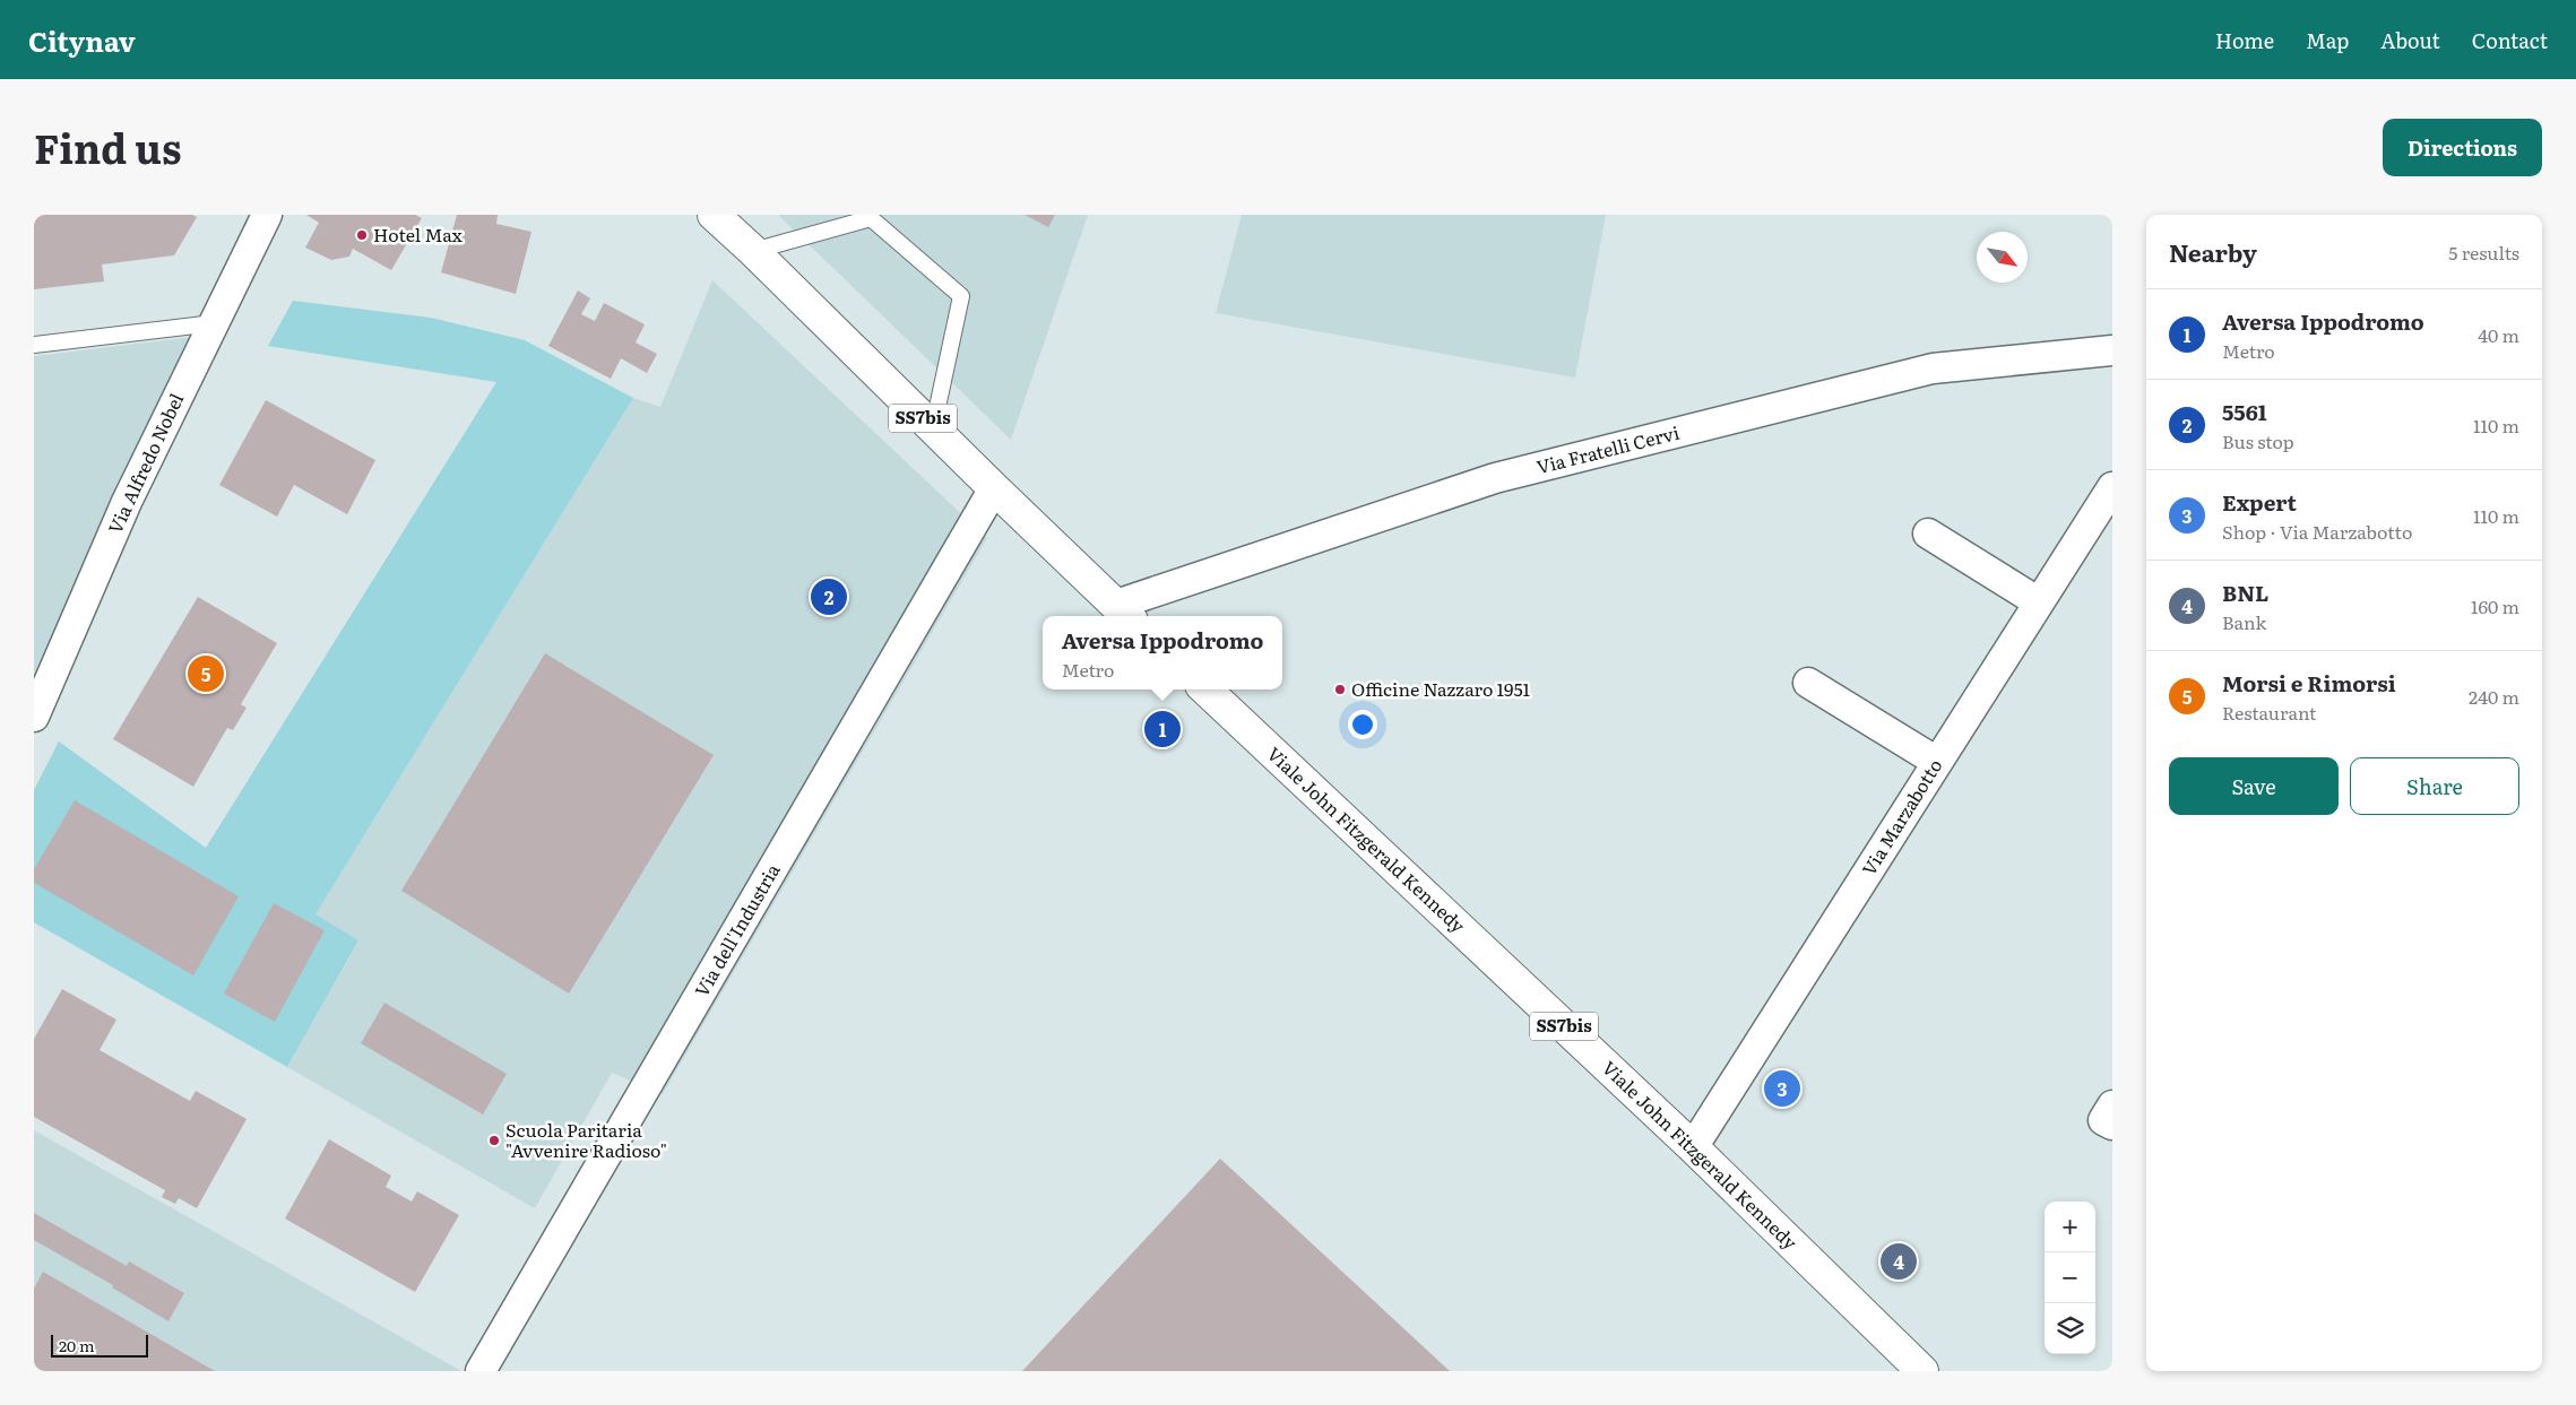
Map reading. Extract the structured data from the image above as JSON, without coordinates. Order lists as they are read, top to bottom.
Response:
{
  "streets": {
    "main road": ["SS7bis", "Viale John Fitzgerald Kennedy"],
    "street": [
      "Via Fratelli Cervi",
      "Via Alfredo Nobel",
      "Via Marzabotto",
      "Via dell'Industria"
    ]
  },
  "crossings": [
    ["SS7bis", "Via Fratelli Cervi"],
    ["SS7bis", "Via dell'Industria"],
    ["Via Marzabotto", "Viale John Fitzgerald Kennedy"]
  ],
  "places": ["Hotel Max", "Officine Nazzaro 1951", "Scuola Paritaria \"Avvenire Radioso\""],
  "scale_bar": "20 m",
  "north": "bottom right",
  "page": {
    "header": "Citynav",
    "nav": [
      "Home",
      "Map",
      "About",
      "Contact"
    ],
    "title": "Find us",
    "buttons": [
      "Directions",
      ["Save", "Share"]
    ],
    "heading": ["Nearby", "5 results"],
    "list": [
      {
        "mark": "1",
        "name": "Aversa Ippodromo",
        "note": "Metro",
        "value": "40 m"
      },
      {
        "mark": "2",
        "name": "5561",
        "note": "Bus stop",
        "value": "110 m"
      },
      {
        "mark": "3",
        "name": "Expert",
        "note": "Shop · Via Marzabotto",
        "value": "110 m"
      },
      {
        "mark": "4",
        "name": "BNL",
        "note": "Bank",
        "value": "160 m"
      },
      {
        "mark": "5",
        "name": "Morsi e Rimorsi",
        "note": "Restaurant",
        "value": "240 m"
      }
    ],
    "pins": [
      "2",
      "5",
      "1",
      "3",
      "4"
    ],
    "popup": ["Aversa Ippodromo", "Metro"],
    "map_buttons": ["+", "−"],
    "scale": "20 m"
  }
}
